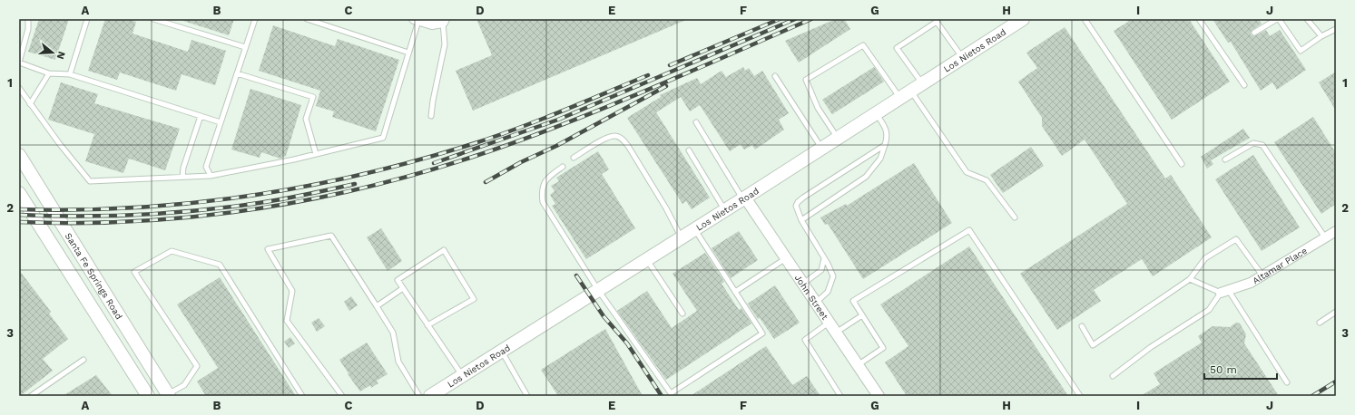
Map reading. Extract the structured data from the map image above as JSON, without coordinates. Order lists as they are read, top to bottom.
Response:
{
  "streets": {
    "main road": ["Los Nietos Road", "Santa Fe Springs Road"],
    "street": ["Altamar Place", "John Street"]
  },
  "crossings": [
    ["Los Nietos Road", "John Street"]
  ],
  "scale_bar": "50 m",
  "north": "right",
  "grid": {
    "columns": [
      "A",
      "B",
      "C",
      "D",
      "E",
      "F",
      "G",
      "H",
      "I",
      "J"
    ],
    "rows": ["1", "2", "3"]
  }
}
